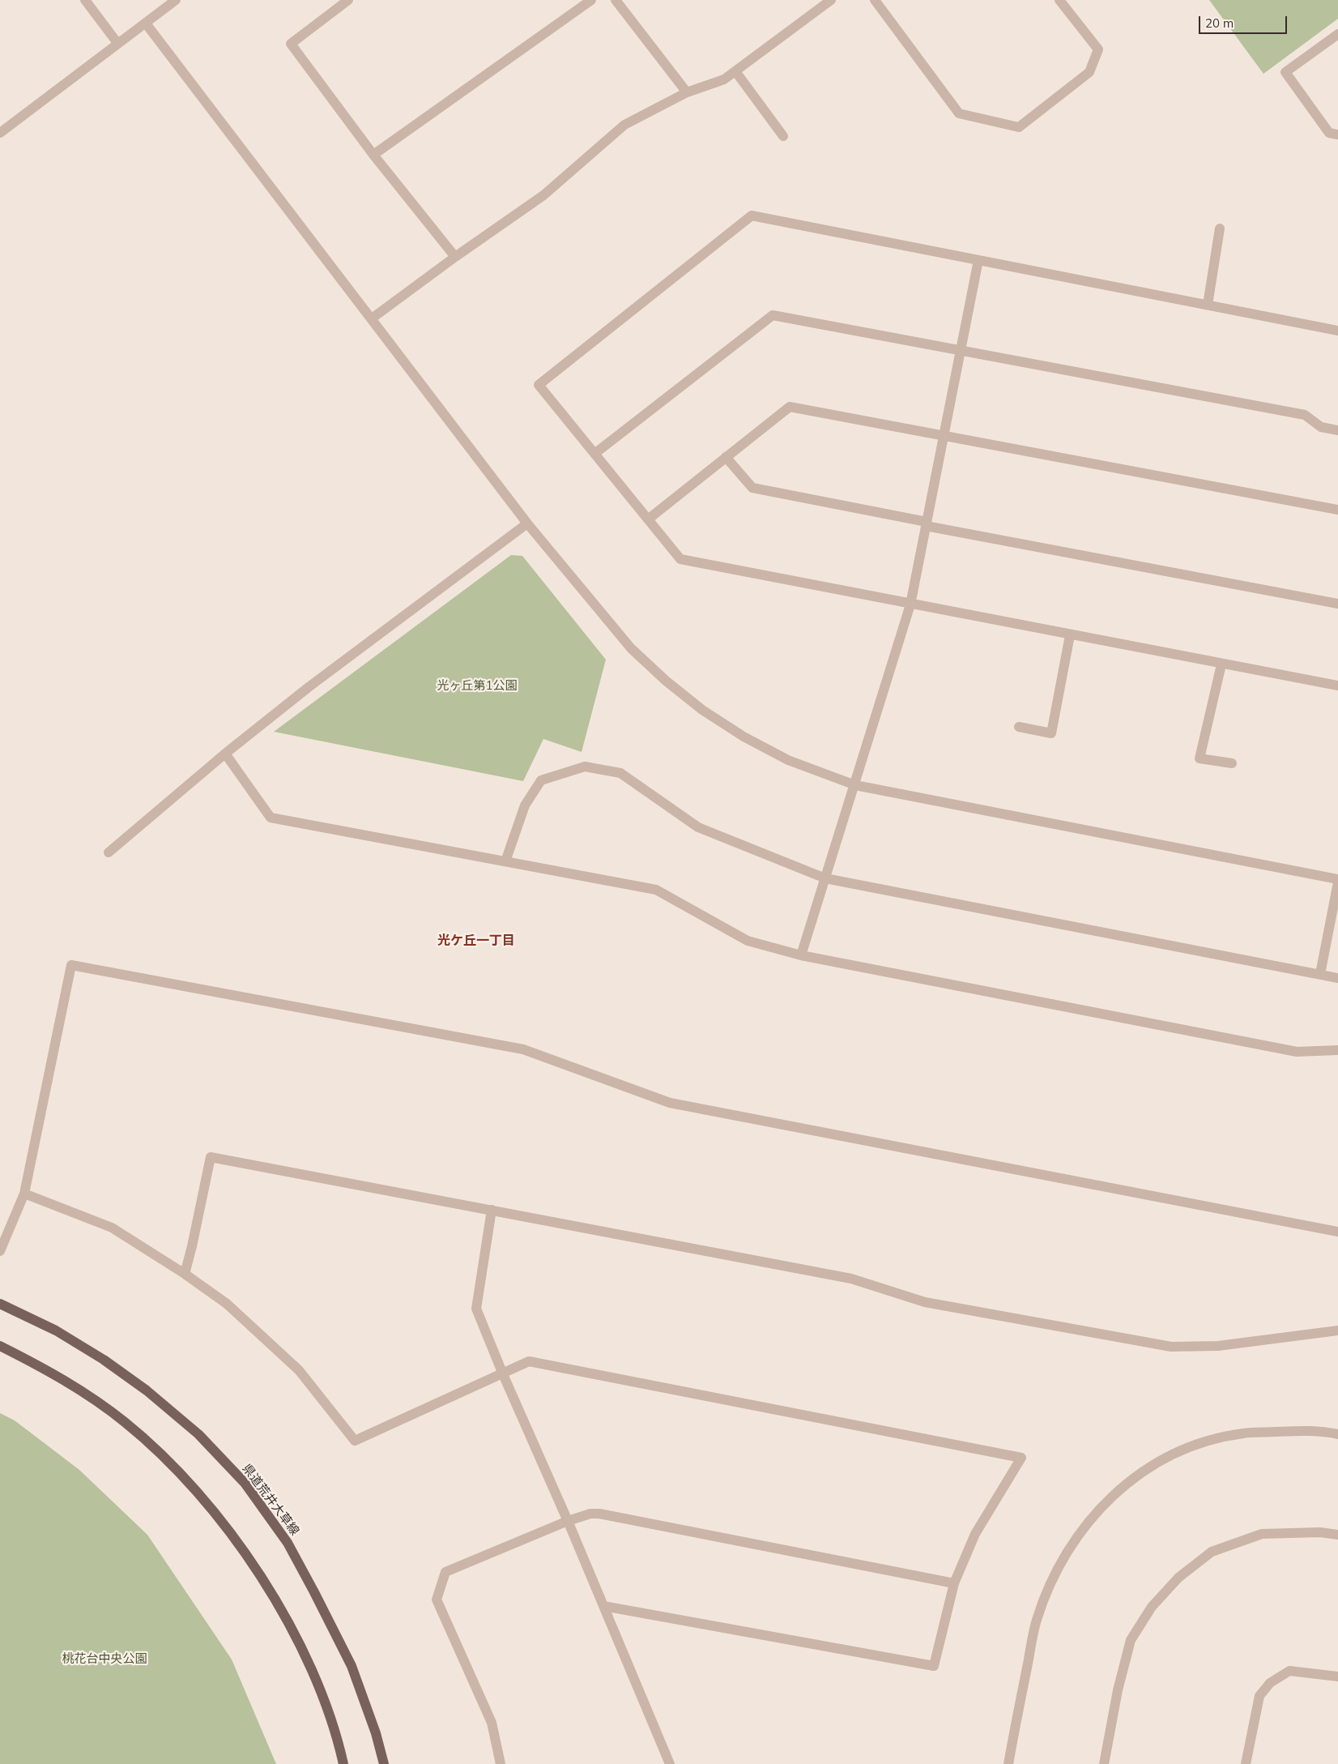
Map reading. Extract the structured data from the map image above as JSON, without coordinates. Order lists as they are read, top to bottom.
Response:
{
  "streets": {
    "main road": ["県道荒井大草線"]
  },
  "districts": ["光ケ丘一丁目"],
  "parks": ["光ヶ丘第1公園", "桃花台中央公園"],
  "scale_bar": "20 m"
}
